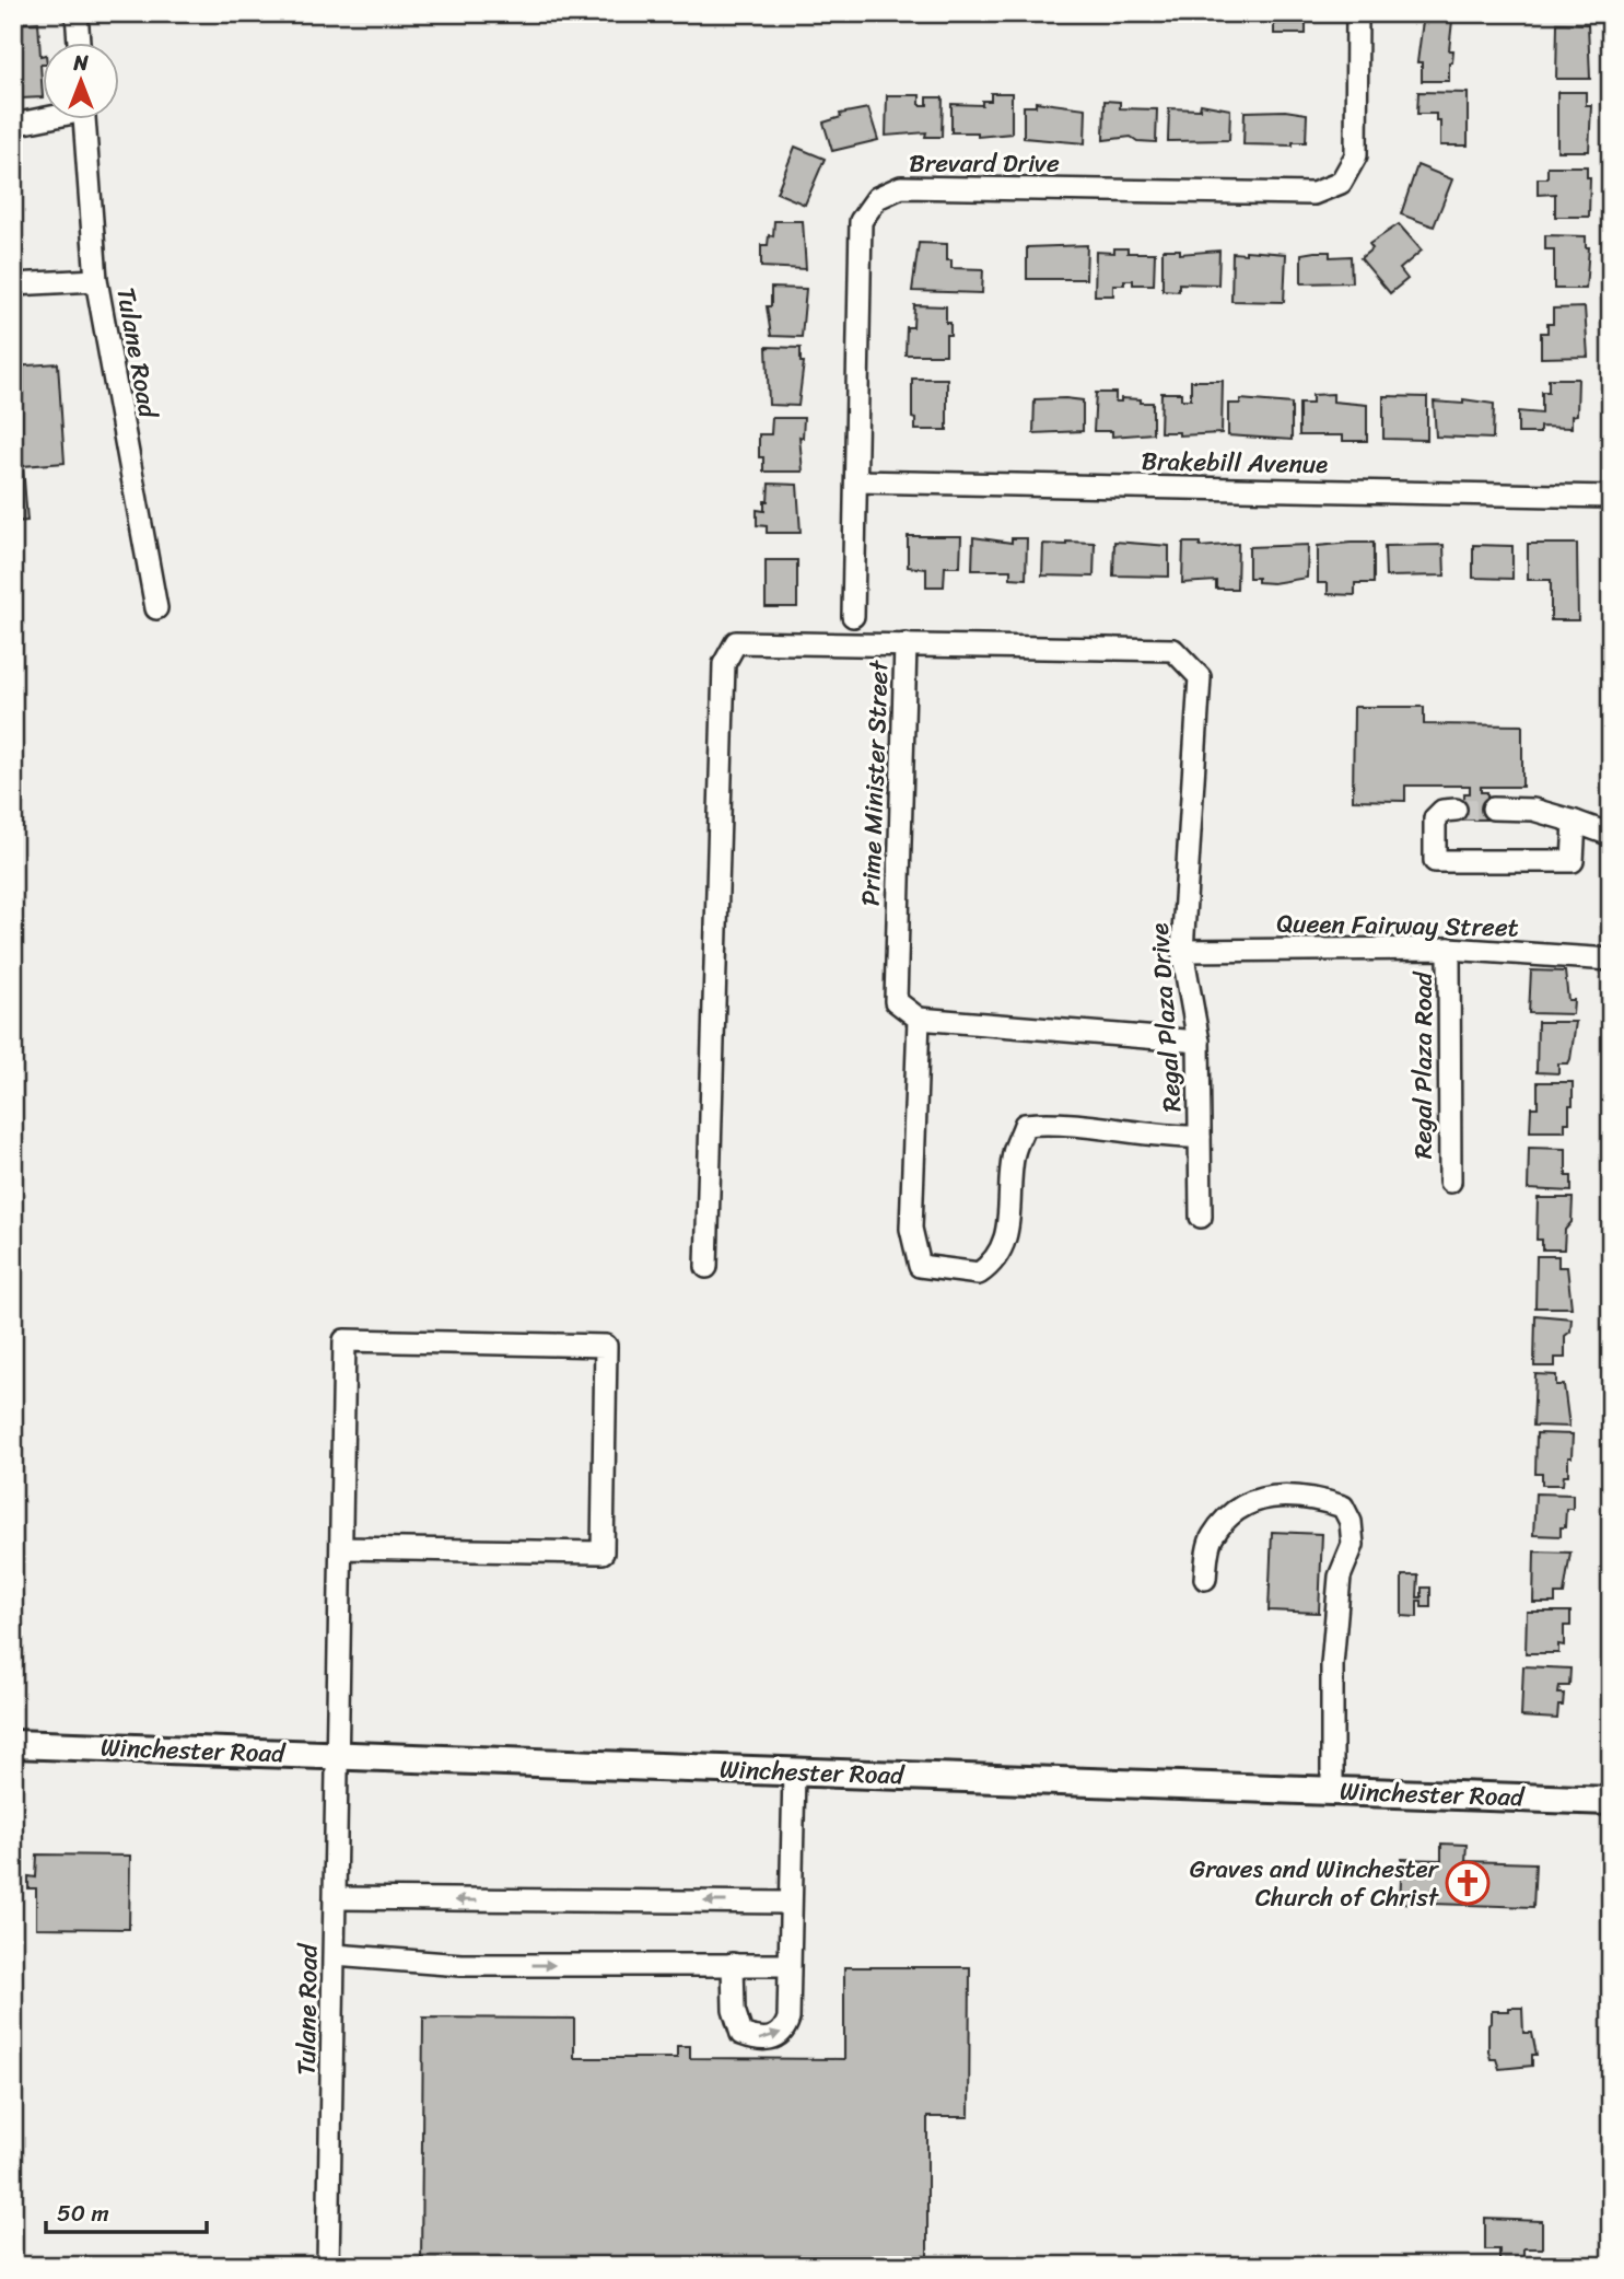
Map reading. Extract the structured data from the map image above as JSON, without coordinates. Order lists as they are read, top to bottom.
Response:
{
  "streets": {
    "main road": ["Winchester Road"],
    "street": [
      "Brevard Drive",
      "Tulane Road",
      "Brakebill Avenue",
      "Prime Minister Street",
      "Queen Fairway Street",
      "Regal Plaza Drive",
      "Regal Plaza Road"
    ]
  },
  "crossings": [
    ["Brevard Drive", "Brakebill Avenue"],
    ["Tulane Road", "Winchester Road"],
    ["Prime Minister Street", "Regal Plaza Drive"],
    ["Queen Fairway Street", "Regal Plaza Drive"],
    ["Queen Fairway Street", "Regal Plaza Road"]
  ],
  "places": {
    "church": ["Graves and Winchester Church of Christ"]
  },
  "scale_bar": "50 m",
  "north": "top"
}
